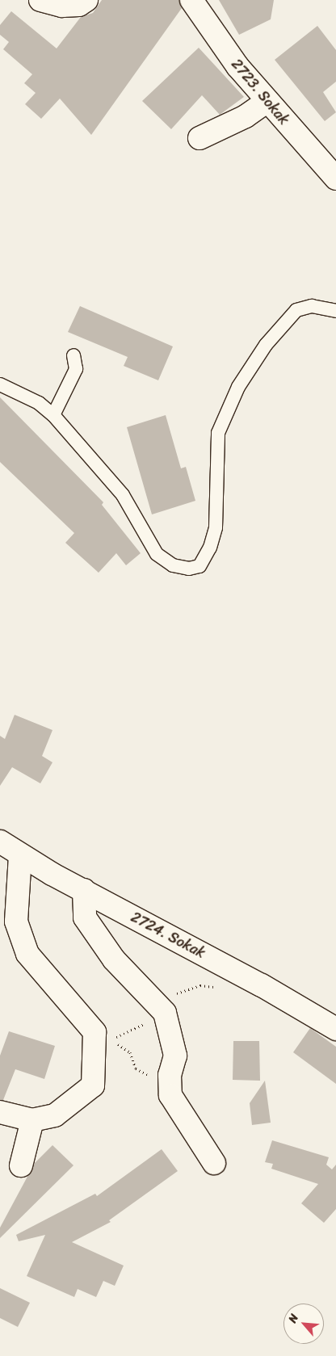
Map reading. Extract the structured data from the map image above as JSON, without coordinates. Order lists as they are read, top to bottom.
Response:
{
  "streets": {
    "street": ["2723. Sokak", "2724. Sokak"]
  },
  "north": "top left"
}
